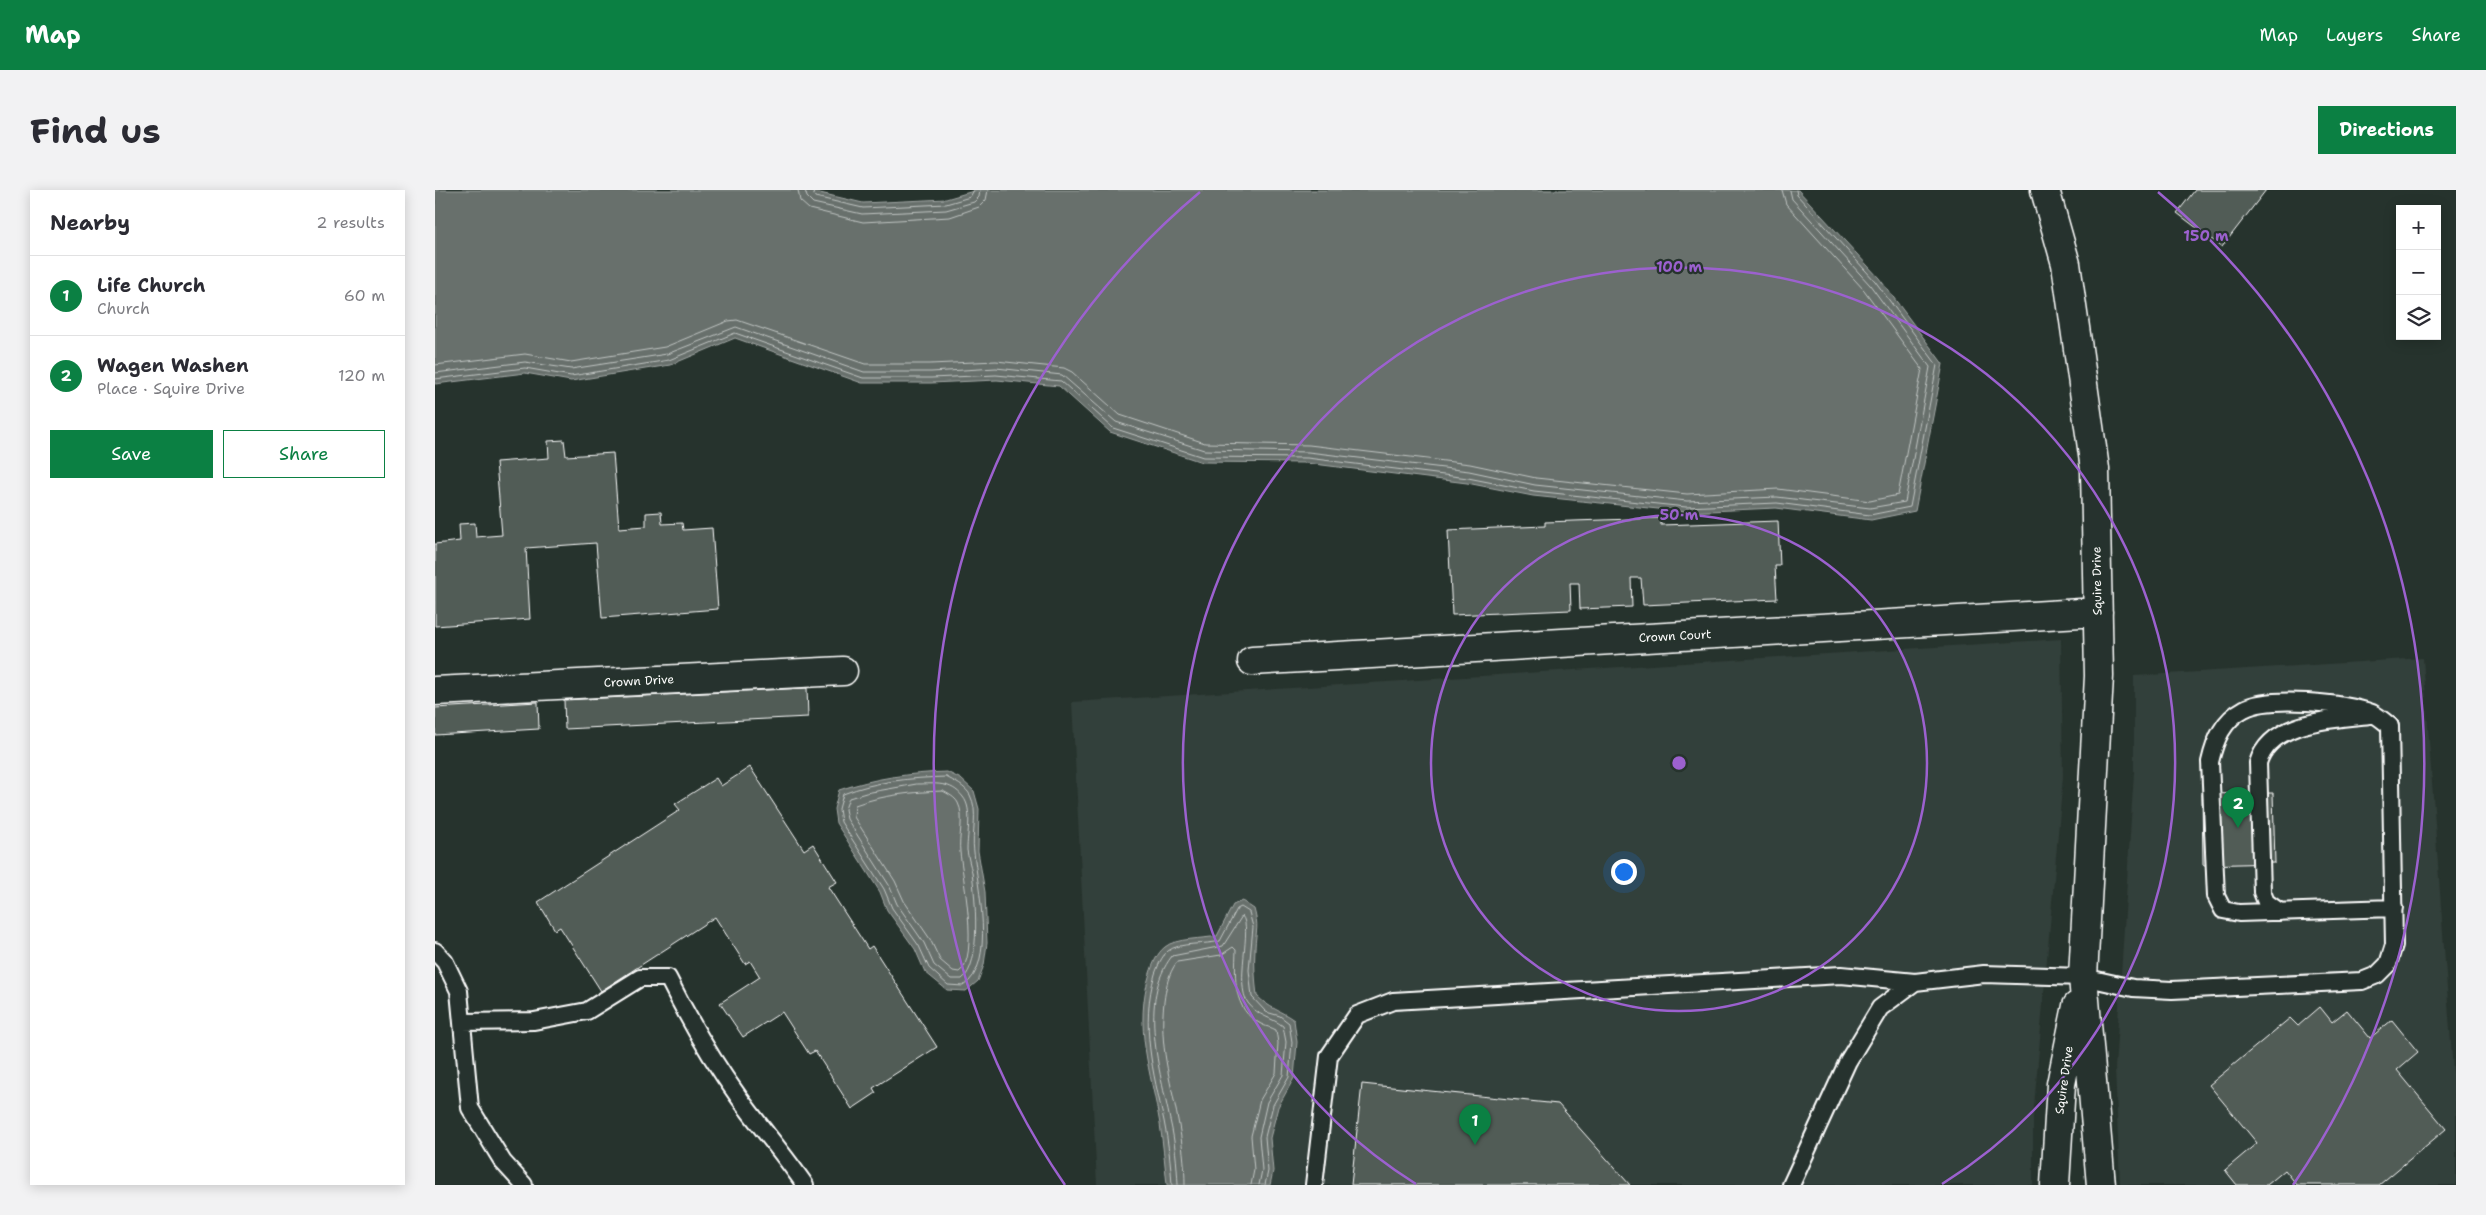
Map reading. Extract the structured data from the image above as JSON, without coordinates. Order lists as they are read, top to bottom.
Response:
{
  "streets": {
    "street": ["Squire Drive", "Crown Court", "Crown Drive"]
  },
  "crossings": [
    ["Squire Drive", "Crown Court"]
  ],
  "page": {
    "header": "Map",
    "nav": ["Map", "Layers", "Share"],
    "buttons": [
      "Directions",
      ["Save", "Share"]
    ],
    "title": "Find us",
    "heading": ["Nearby", "2 results"],
    "map_buttons": ["+", "−"],
    "list": [
      {
        "mark": "1",
        "name": "Life Church",
        "note": "Church",
        "value": "60 m"
      },
      {
        "mark": "2",
        "name": "Wagen Washen",
        "note": "Place · Squire Drive",
        "value": "120 m"
      }
    ],
    "pins": ["2", "1"]
  },
  "rings": ["150 m", "100 m", "50 m"]
}
